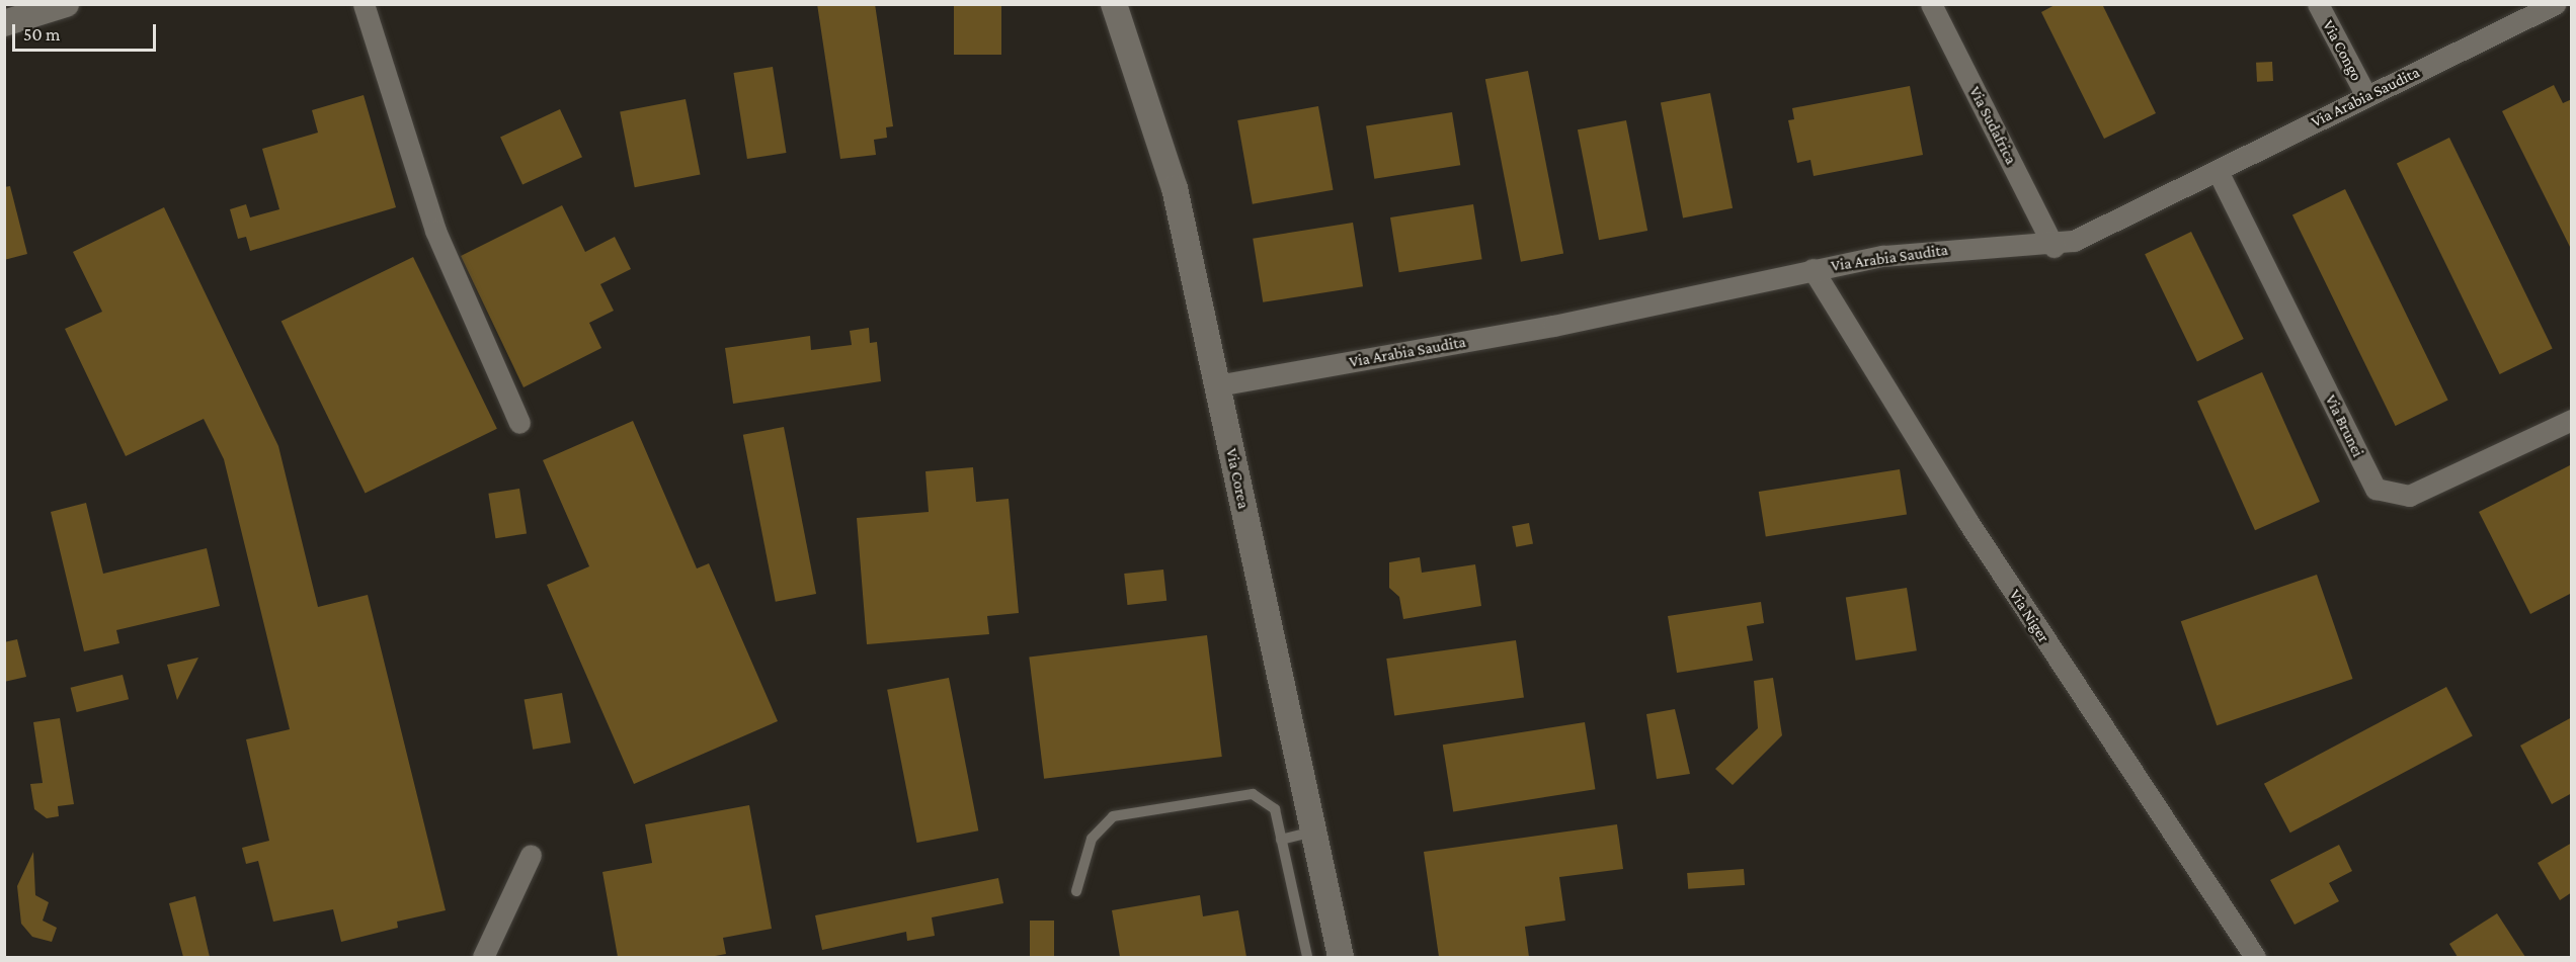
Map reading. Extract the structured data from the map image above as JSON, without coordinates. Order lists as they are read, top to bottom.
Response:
{
  "streets": {
    "street": [
      "Via Congo",
      "Via Arabia Saudita",
      "Via Sudafrica",
      "Via Brunei",
      "Via Corea",
      "Via Niger"
    ]
  },
  "crossings": [
    ["Via Congo", "Via Arabia Saudita"],
    ["Via Arabia Saudita", "Via Sudafrica"],
    ["Via Arabia Saudita", "Via Brunei"],
    ["Via Arabia Saudita", "Via Corea"],
    ["Via Arabia Saudita", "Via Niger"]
  ],
  "scale_bar": "50 m"
}
